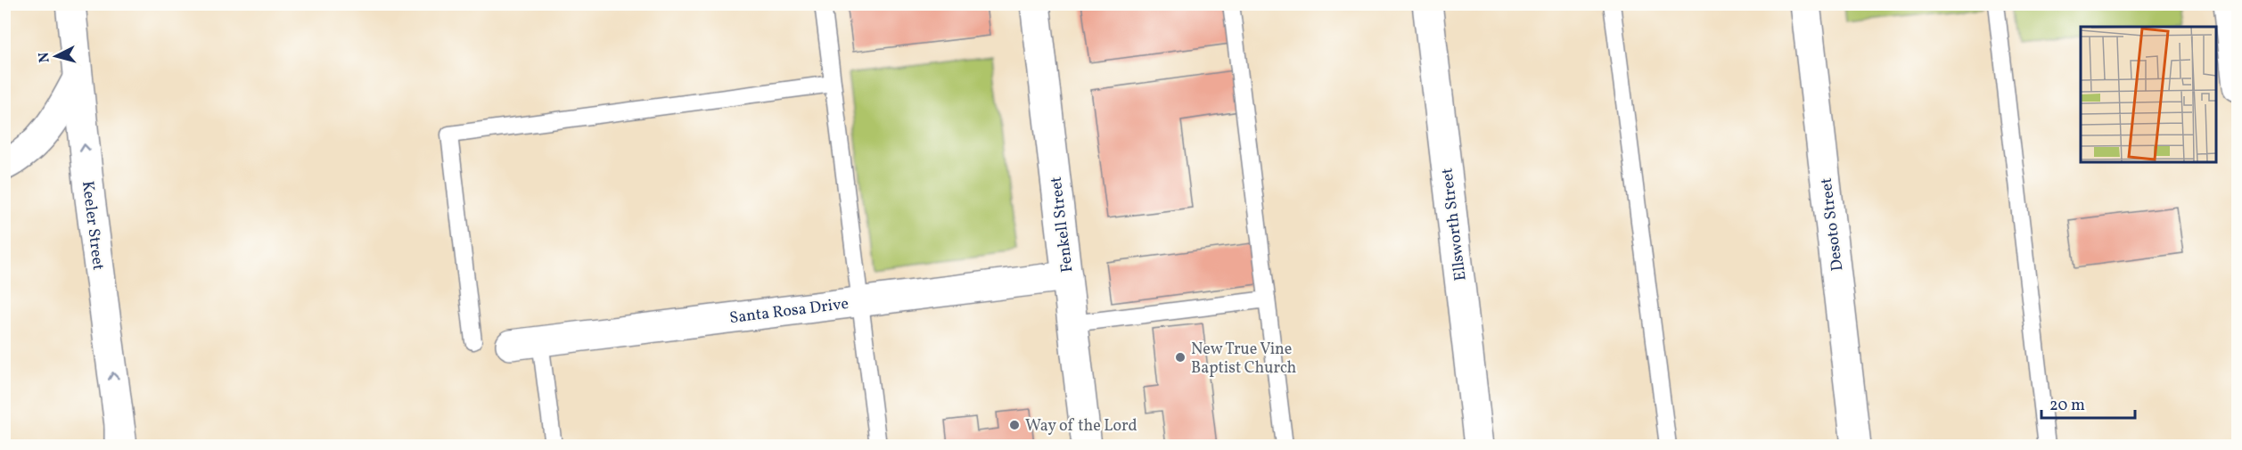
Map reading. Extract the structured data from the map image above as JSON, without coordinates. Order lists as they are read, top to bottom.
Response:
{
  "streets": {
    "street": [
      "Fenkell Street",
      "Ellsworth Street",
      "Desoto Street",
      "Keeler Street",
      "Santa Rosa Drive"
    ]
  },
  "crossings": [
    ["Fenkell Street", "Santa Rosa Drive"]
  ],
  "one_way": ["Keeler Street"],
  "places": ["New True Vine Baptist Church", "Way of the Lord"],
  "scale_bar": "20 m",
  "north": "left"
}
